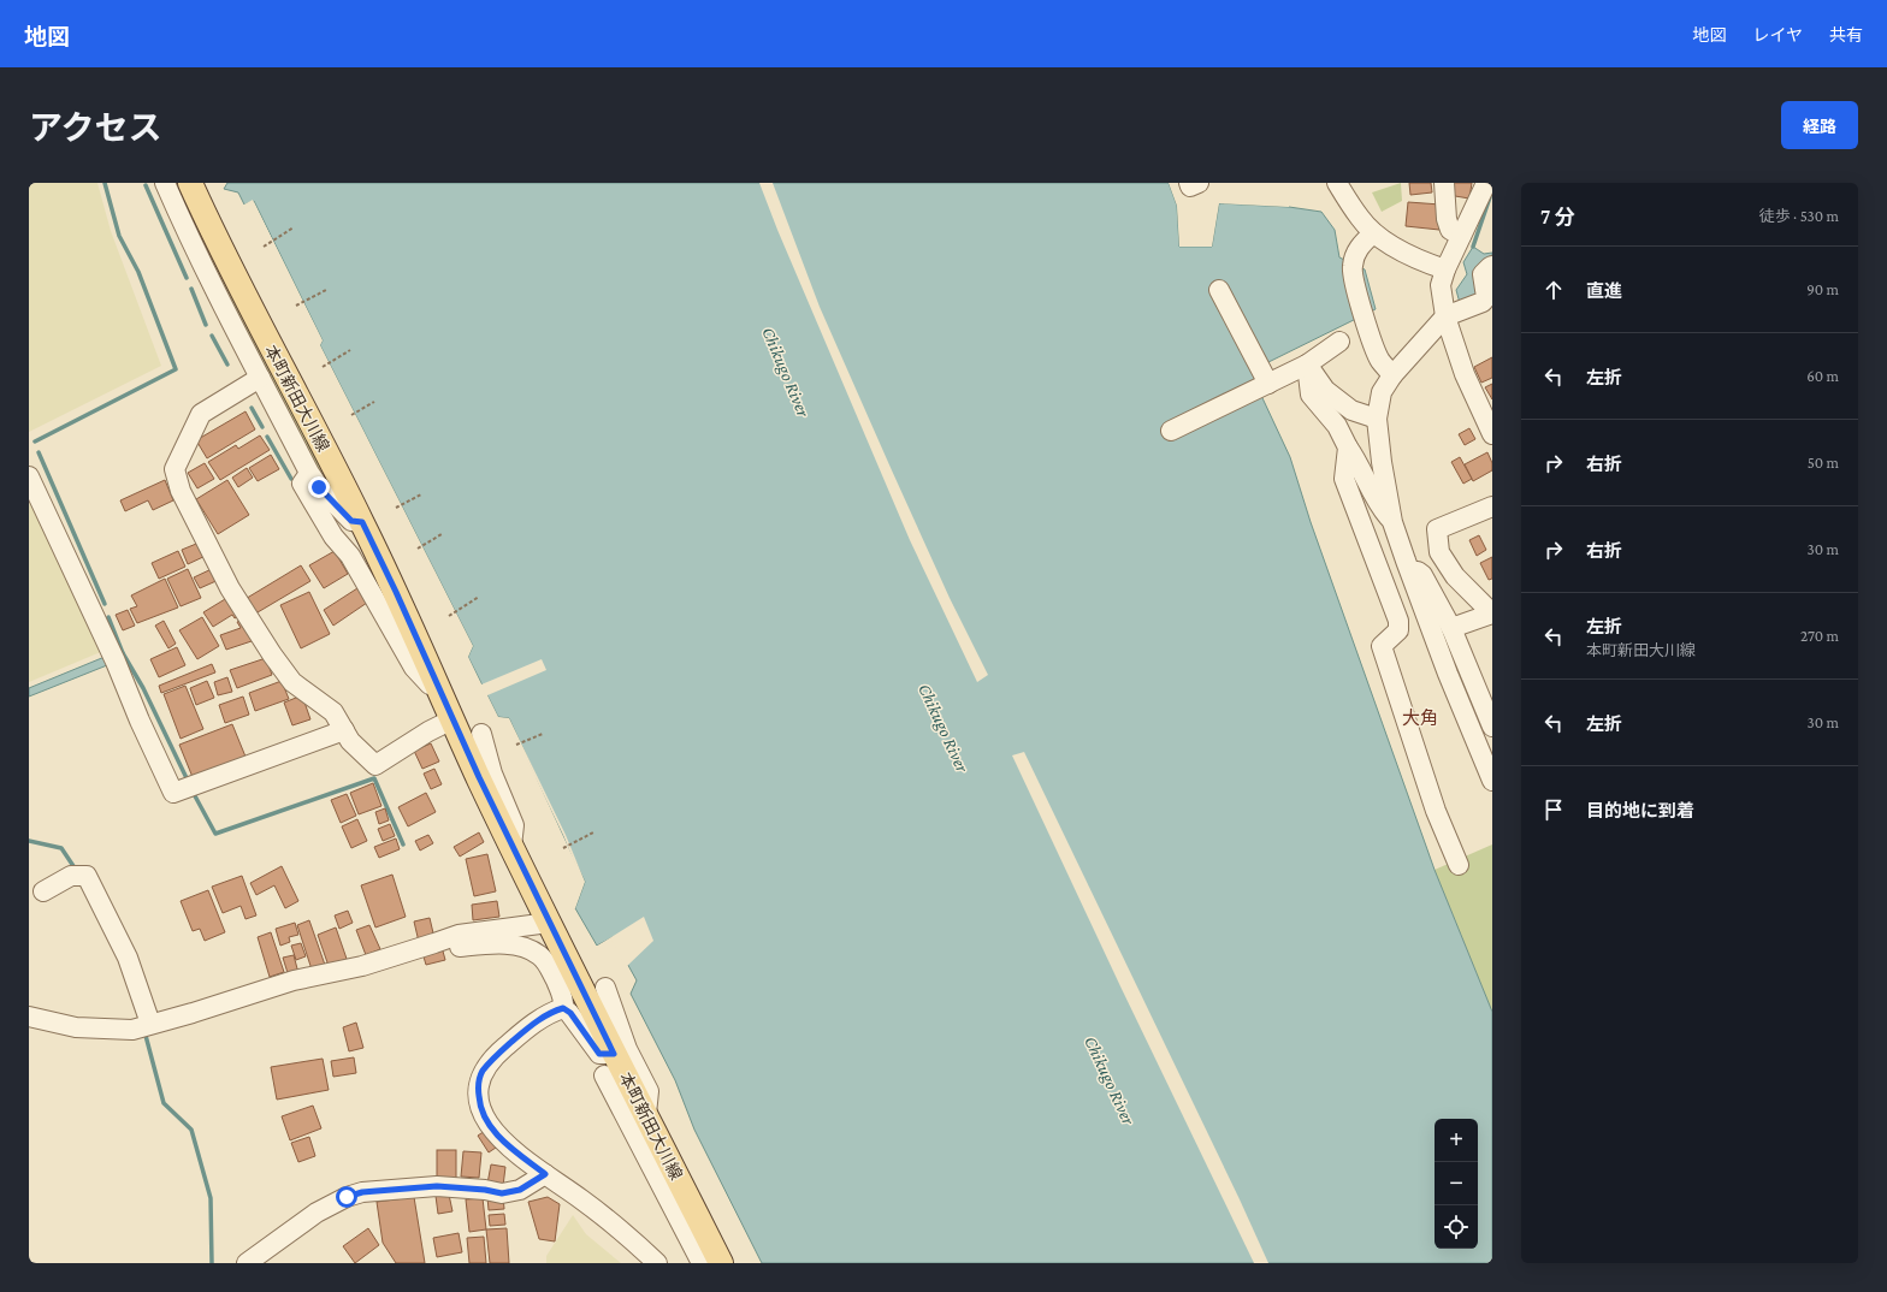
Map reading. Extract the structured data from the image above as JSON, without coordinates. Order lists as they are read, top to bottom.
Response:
{
  "streets": {
    "main road": ["本町新田大川線"]
  },
  "districts": ["大角"],
  "water": ["Chikugo River"],
  "page": {
    "header": "地図",
    "nav": ["地図", "レイヤ", "共有"],
    "title": "アクセス",
    "buttons": "経路",
    "heading": ["7 分", "徒歩 · 530 m"],
    "list": [
      ["直進", "90 m"],
      ["左折", "60 m"],
      ["右折", "50 m"],
      ["右折", "30 m"],
      ["左折", "本町新田大川線", "270 m"],
      ["左折", "30 m"],
      "目的地に到着"
    ],
    "map_buttons": ["+", "−"]
  }
}
